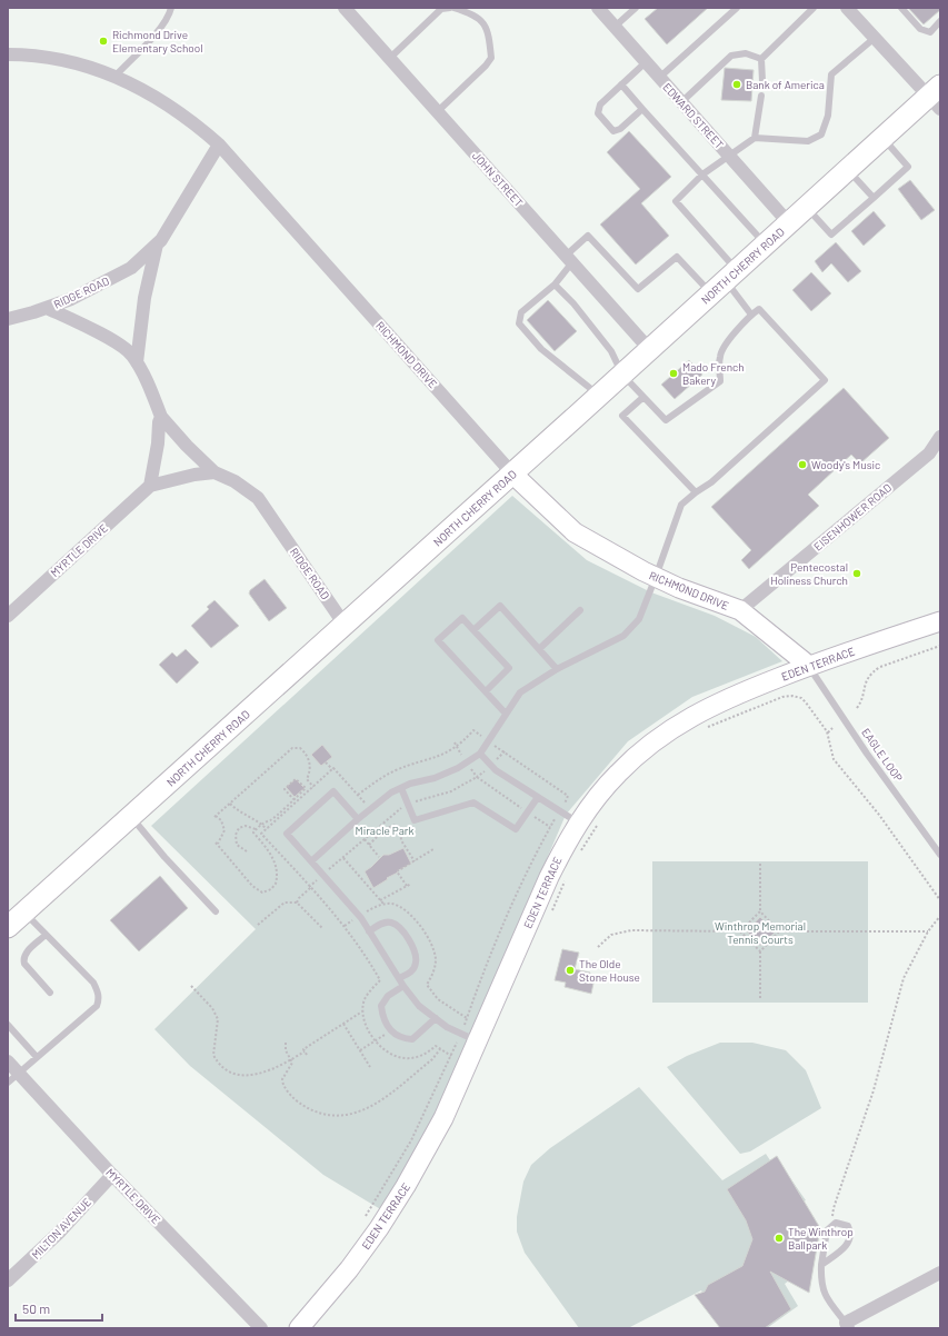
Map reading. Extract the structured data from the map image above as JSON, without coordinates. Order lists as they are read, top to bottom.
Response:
{
  "streets": {
    "main road": ["NORTH CHERRY ROAD"],
    "street": [
      "EDWARD STREET",
      "JOHN STREET",
      "RIDGE ROAD",
      "RICHMOND DRIVE",
      "EISENHOWER ROAD",
      "MYRTLE DRIVE",
      "EDEN TERRACE",
      "MILTON AVENUE"
    ],
    "lane": ["EAGLE LOOP"]
  },
  "crossings": [
    ["EDWARD STREET", "NORTH CHERRY ROAD"],
    ["JOHN STREET", "NORTH CHERRY ROAD"],
    ["NORTH CHERRY ROAD", "RIDGE ROAD"],
    ["NORTH CHERRY ROAD", "RICHMOND DRIVE"],
    ["RIDGE ROAD", "RICHMOND DRIVE"],
    ["RIDGE ROAD", "MYRTLE DRIVE"],
    ["RICHMOND DRIVE", "EISENHOWER ROAD"],
    ["RICHMOND DRIVE", "EDEN TERRACE"],
    ["RICHMOND DRIVE", "EAGLE LOOP"],
    ["MYRTLE DRIVE", "MILTON AVENUE"],
    ["EDEN TERRACE", "EAGLE LOOP"]
  ],
  "parks": ["Miracle Park", "Winthrop Memorial Tennis Courts"],
  "places": [
    "Richmond Drive Elementary School",
    "Bank of America",
    "Mado French Bakery",
    "Woody's Music",
    "Pentecostal Holiness Church",
    "The Olde Stone House",
    "The Winthrop Ballpark"
  ],
  "scale_bar": "50 m"
}
